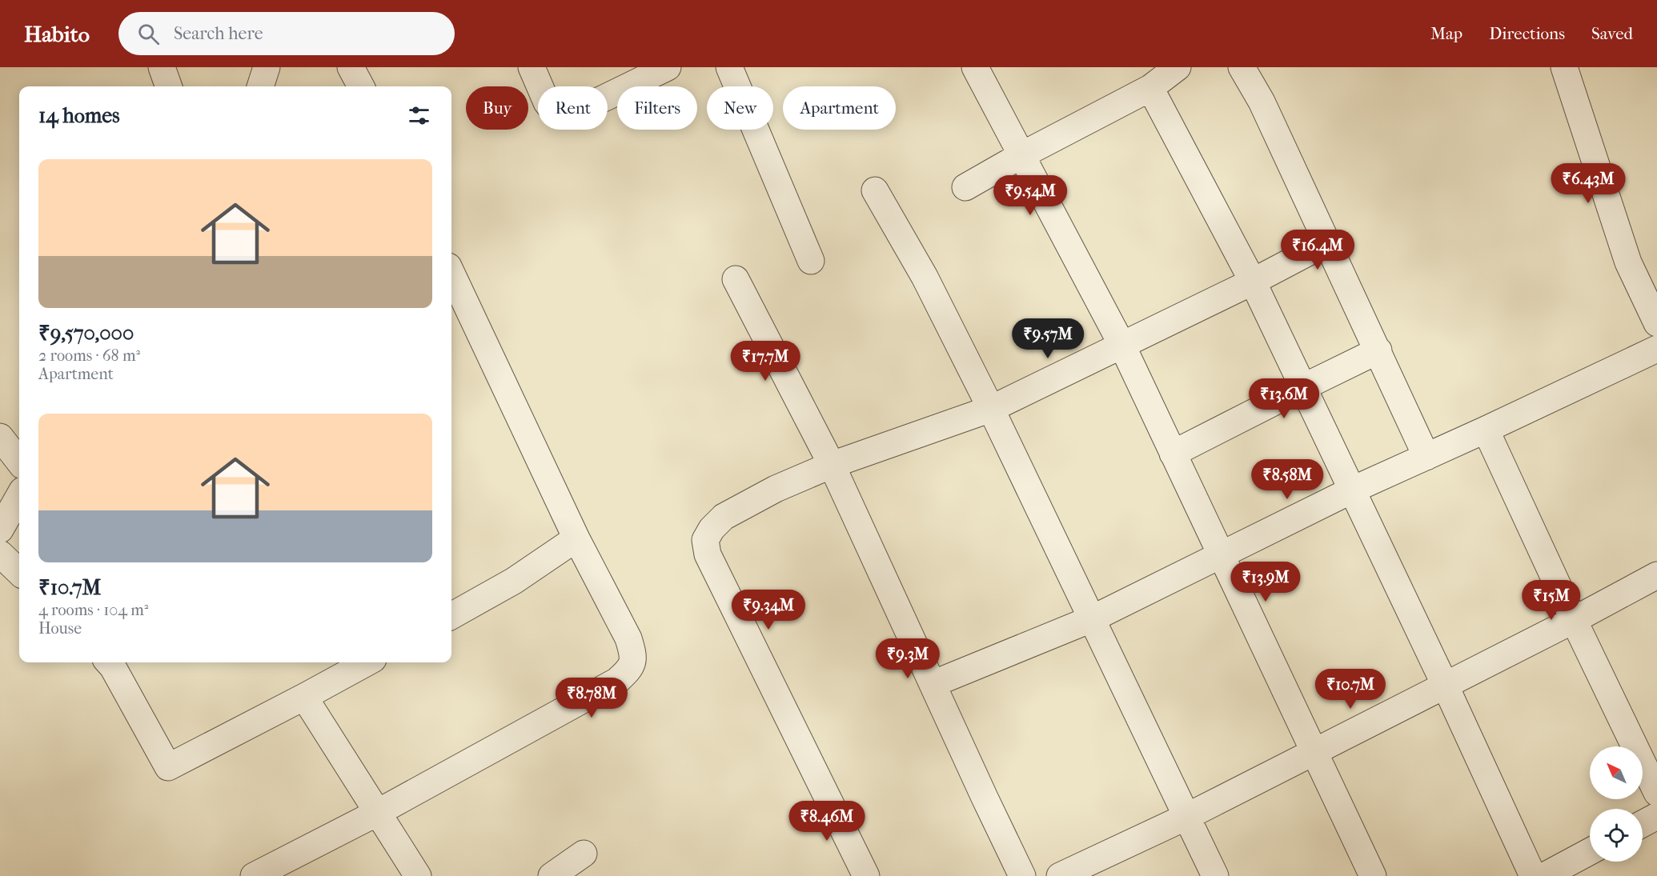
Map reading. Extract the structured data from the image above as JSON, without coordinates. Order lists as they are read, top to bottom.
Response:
{
  "north": "top left",
  "page": {
    "header": "Habito",
    "search": "Search here",
    "nav": ["Map", "Directions", "Saved"],
    "chip": [
      "Buy",
      "Rent",
      "Filters",
      "New",
      "Apartment"
    ],
    "heading": "14 homes",
    "list": [
      {
        "name": "₹9,570,000",
        "note": "2 rooms · 68 m² · Apartment"
      },
      {
        "name": "₹10.7M",
        "note": "4 rooms · 104 m² · House"
      }
    ],
    "price": [
      "₹6.43M",
      "₹9.54M",
      "₹16.4M",
      "₹9.57M",
      "₹17.7M",
      "₹13.6M",
      "₹8.58M",
      "₹13.9M",
      "₹15M",
      "₹9.34M",
      "₹9.3M",
      "₹10.7M",
      "₹8.78M",
      "₹8.46M"
    ]
  }
}
